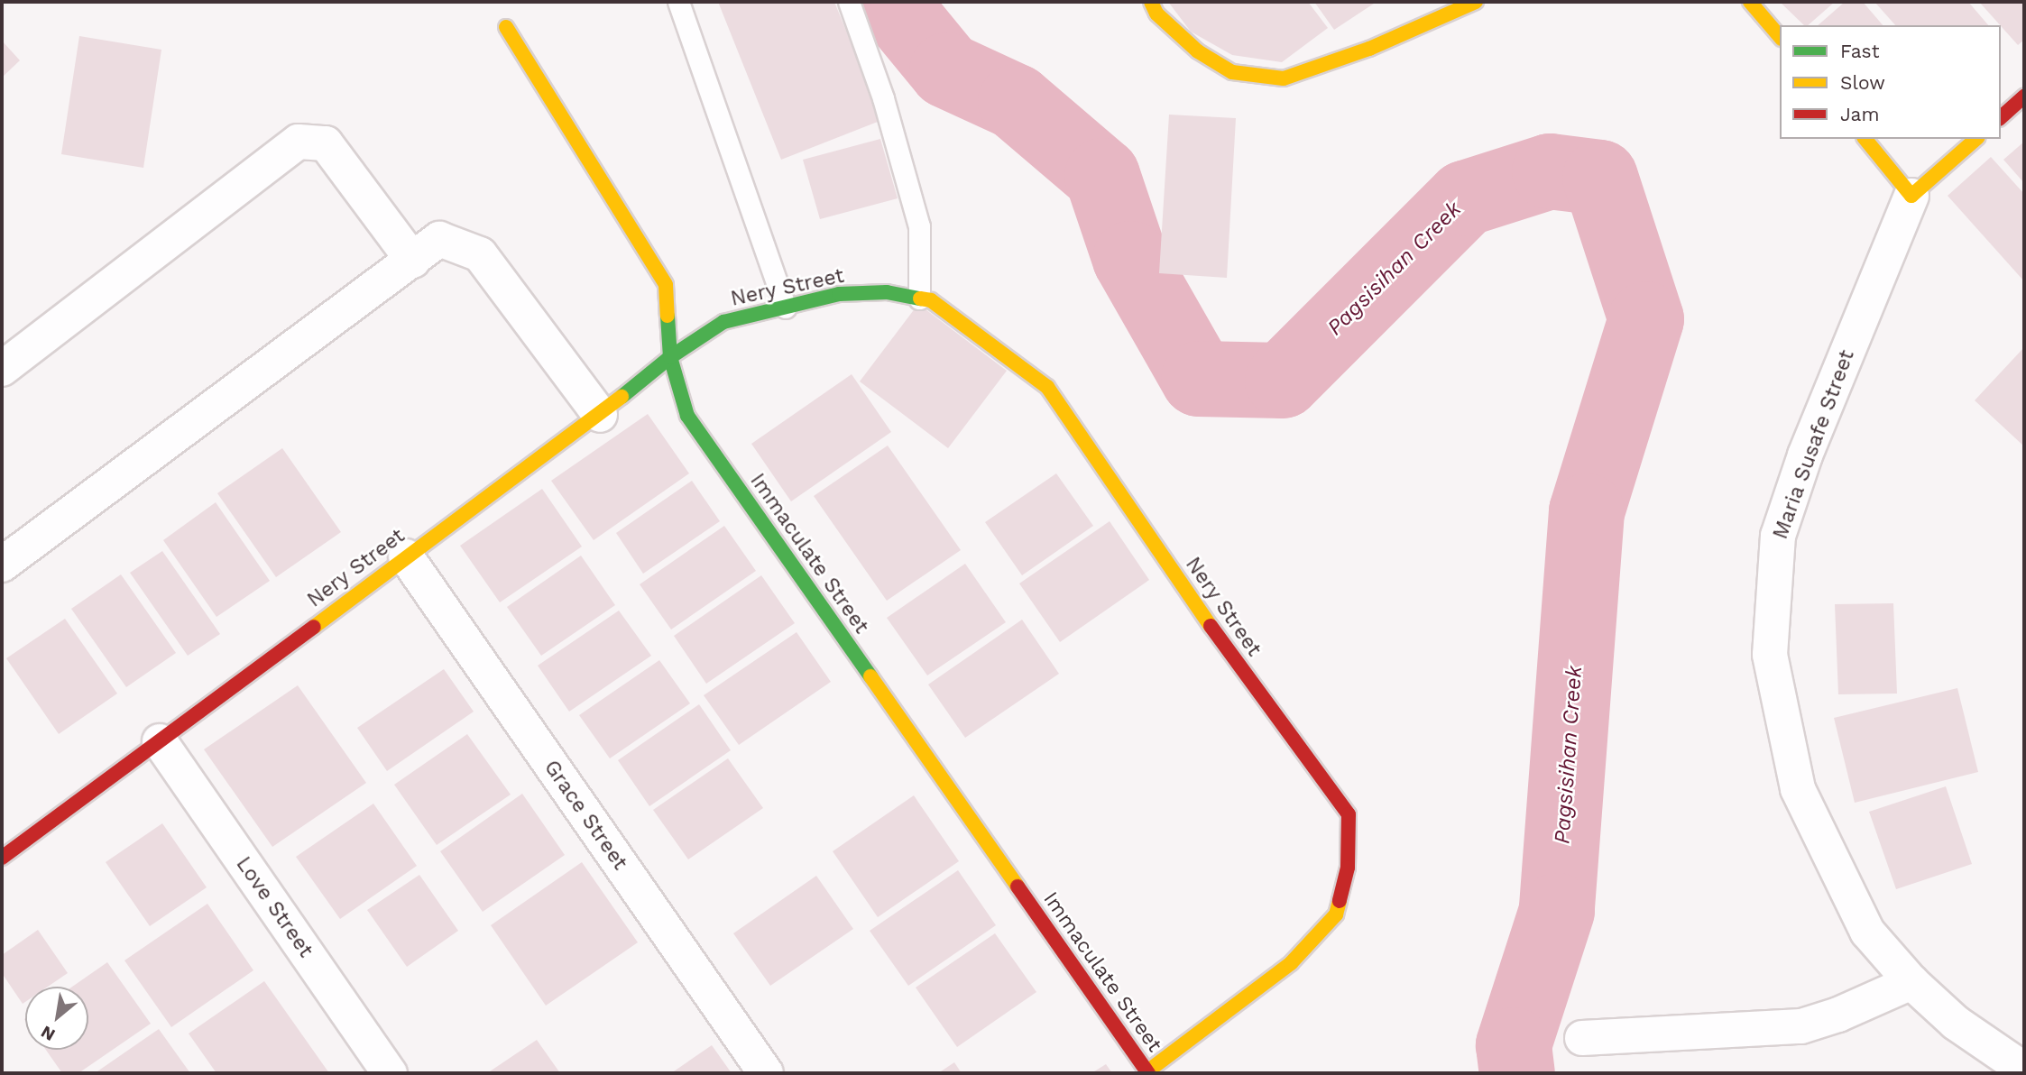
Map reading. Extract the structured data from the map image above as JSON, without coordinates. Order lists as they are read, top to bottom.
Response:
{
  "streets": {
    "street": [
      "Nery Street",
      "Maria Susafe Street",
      "Immaculate Street",
      "Grace Street",
      "Love Street"
    ]
  },
  "crossings": [
    ["Nery Street", "Immaculate Street"],
    ["Nery Street", "Grace Street"],
    ["Nery Street", "Love Street"]
  ],
  "water": ["Pagsisihan Creek"],
  "legend": ["Fast", "Slow", "Jam"],
  "north": "bottom left"
}
